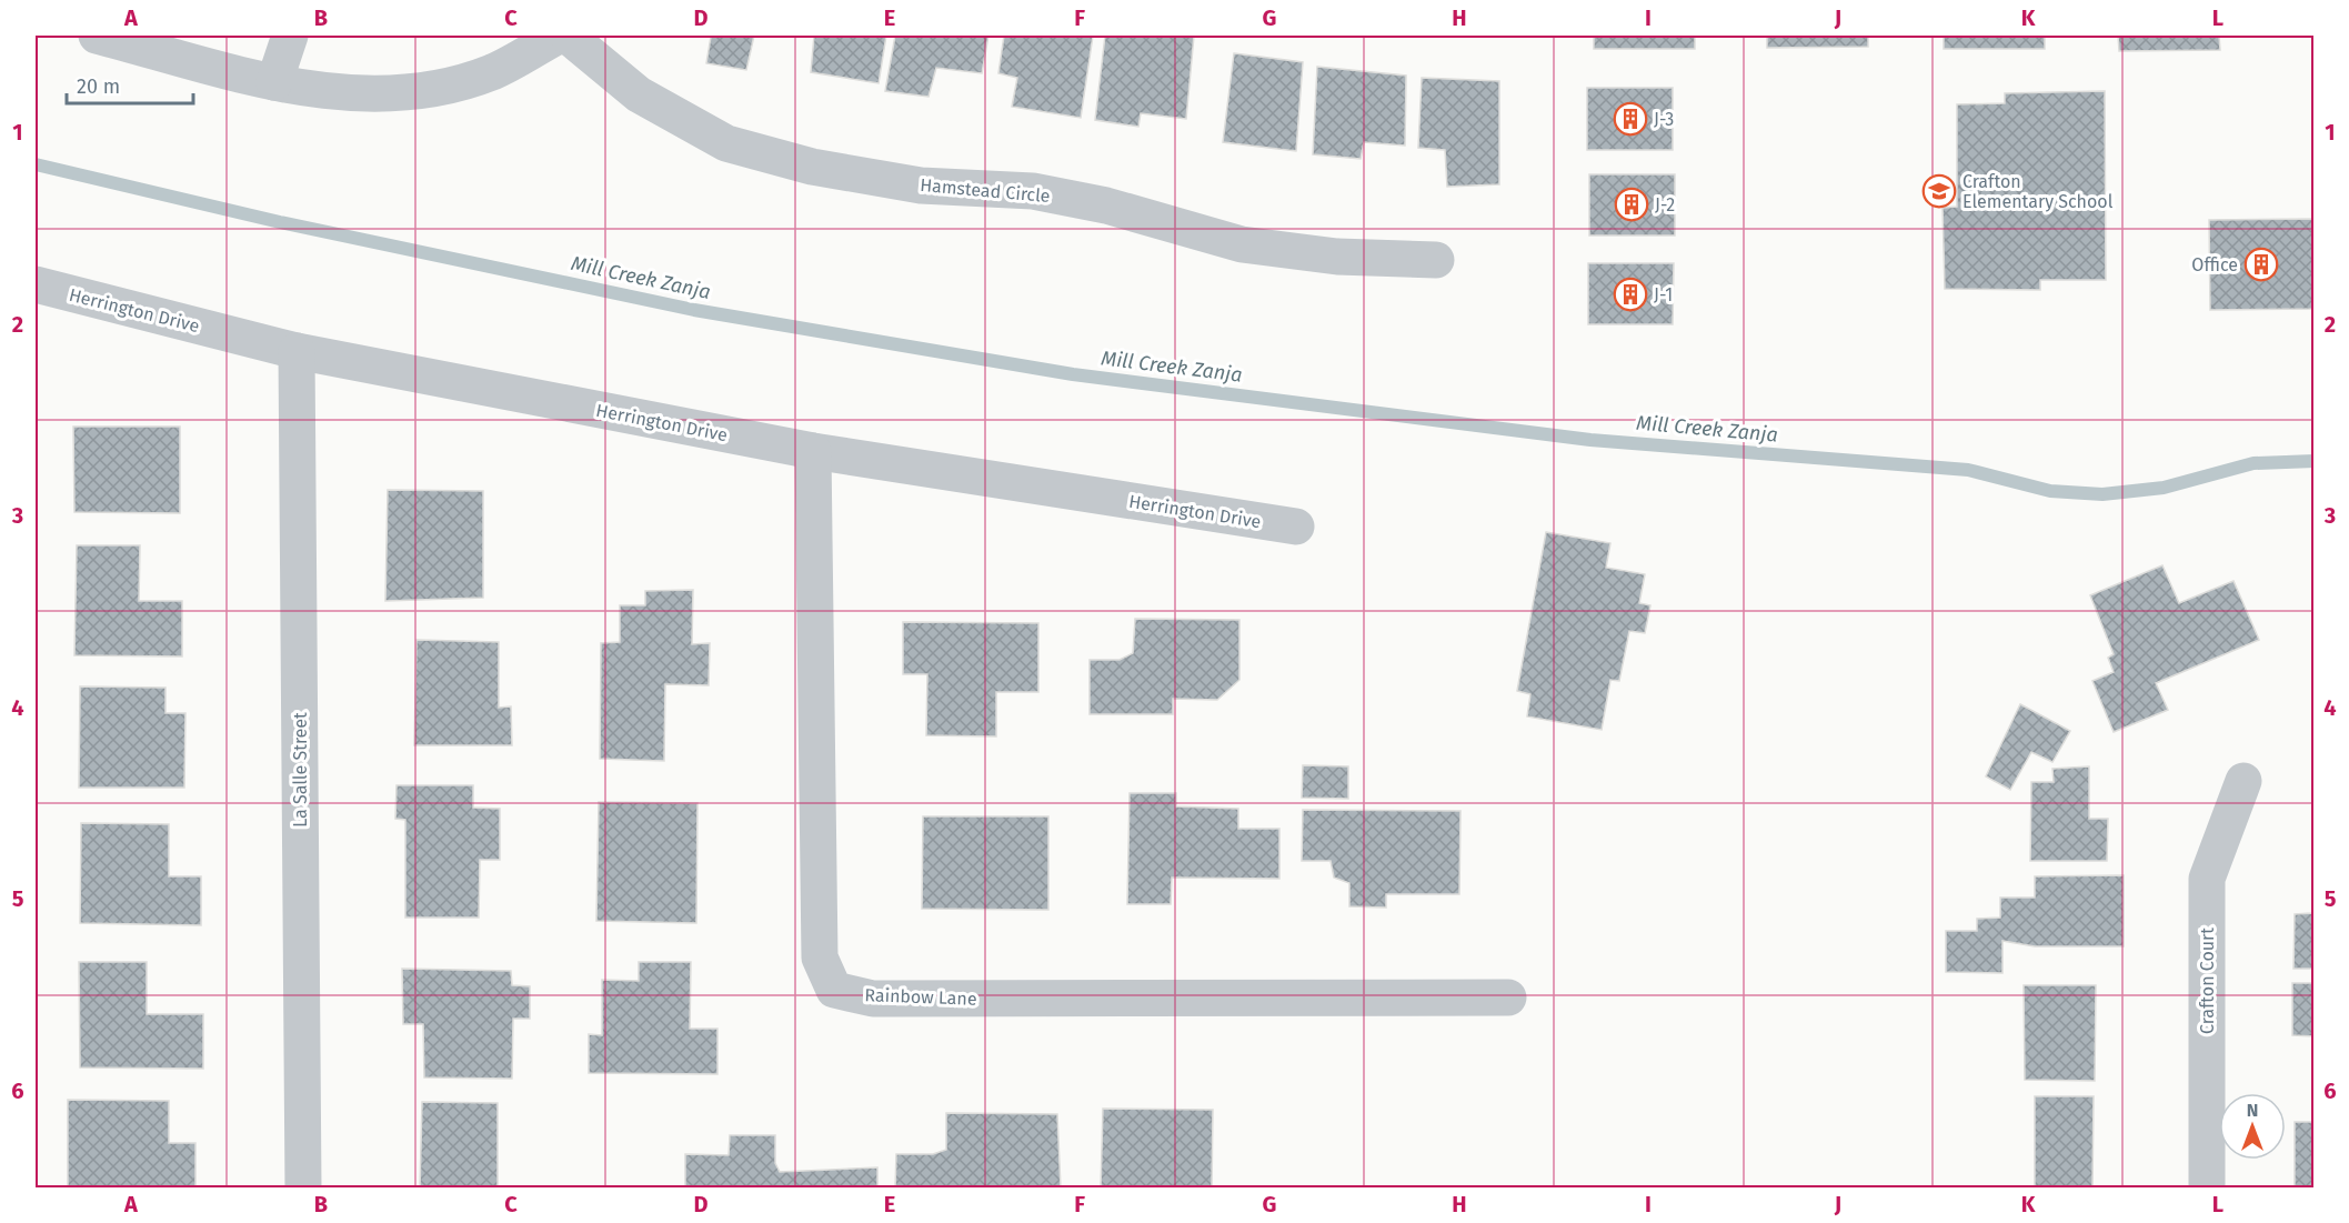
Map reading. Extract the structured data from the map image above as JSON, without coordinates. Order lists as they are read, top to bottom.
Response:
{
  "streets": {
    "street": [
      "Hamstead Circle",
      "Herrington Drive",
      "La Salle Street",
      "Crafton Court",
      "Rainbow Lane"
    ]
  },
  "crossings": [
    ["Herrington Drive", "La Salle Street"],
    ["Herrington Drive", "Rainbow Lane"]
  ],
  "water": ["Mill Creek Zanja"],
  "places": {
    "building": [
      "J-3",
      "J-2",
      "Office",
      "J-1"
    ],
    "school or university": ["Crafton Elementary School"]
  },
  "scale_bar": "20 m",
  "north": "top",
  "grid": {
    "columns": [
      "A",
      "B",
      "C",
      "D",
      "E",
      "F",
      "G",
      "H",
      "I",
      "J",
      "K",
      "L"
    ],
    "rows": [
      "1",
      "2",
      "3",
      "4",
      "5",
      "6"
    ]
  }
}
